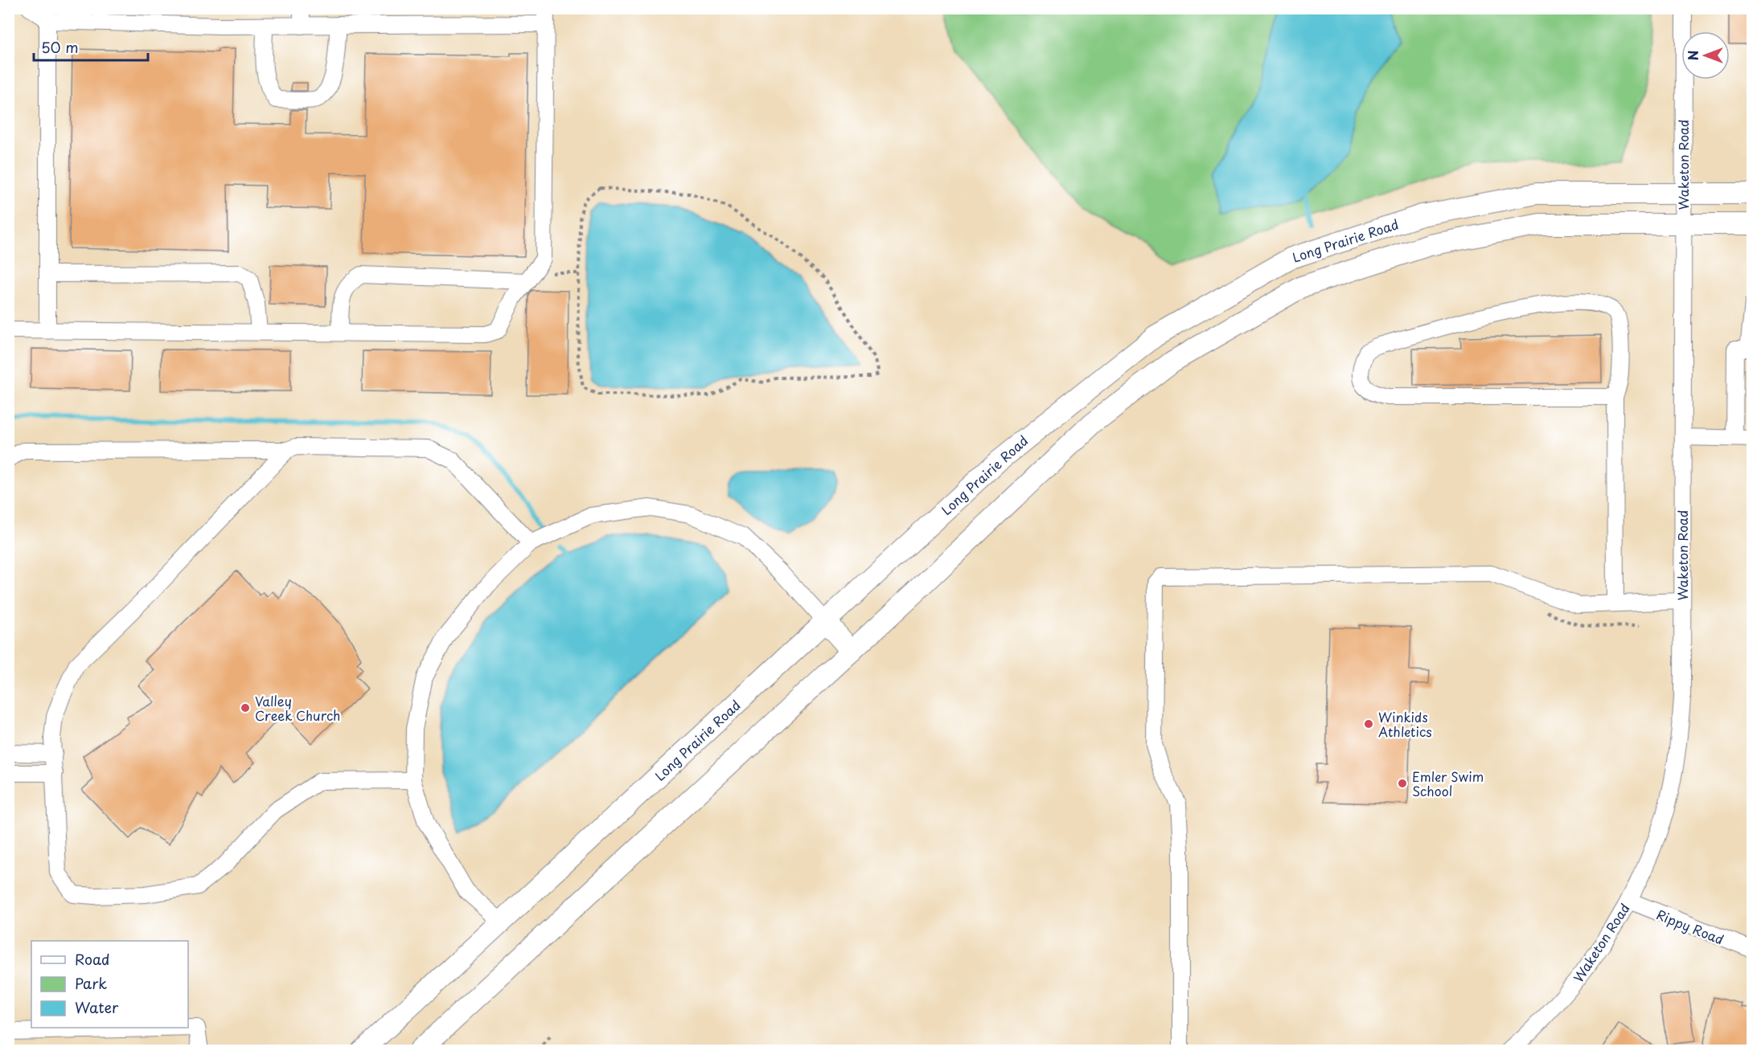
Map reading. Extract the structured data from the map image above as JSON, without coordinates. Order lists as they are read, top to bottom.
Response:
{
  "streets": {
    "main road": ["Long Prairie Road"],
    "street": ["Waketon Road", "Rippy Road"]
  },
  "crossings": [
    ["Waketon Road", "Long Prairie Road"],
    ["Waketon Road", "Rippy Road"]
  ],
  "places": ["Valley Creek Church", "Winkids Athletics", "Emler Swim School"],
  "legend": ["Road", "Park", "Water"],
  "scale_bar": "50 m",
  "north": "left"
}
